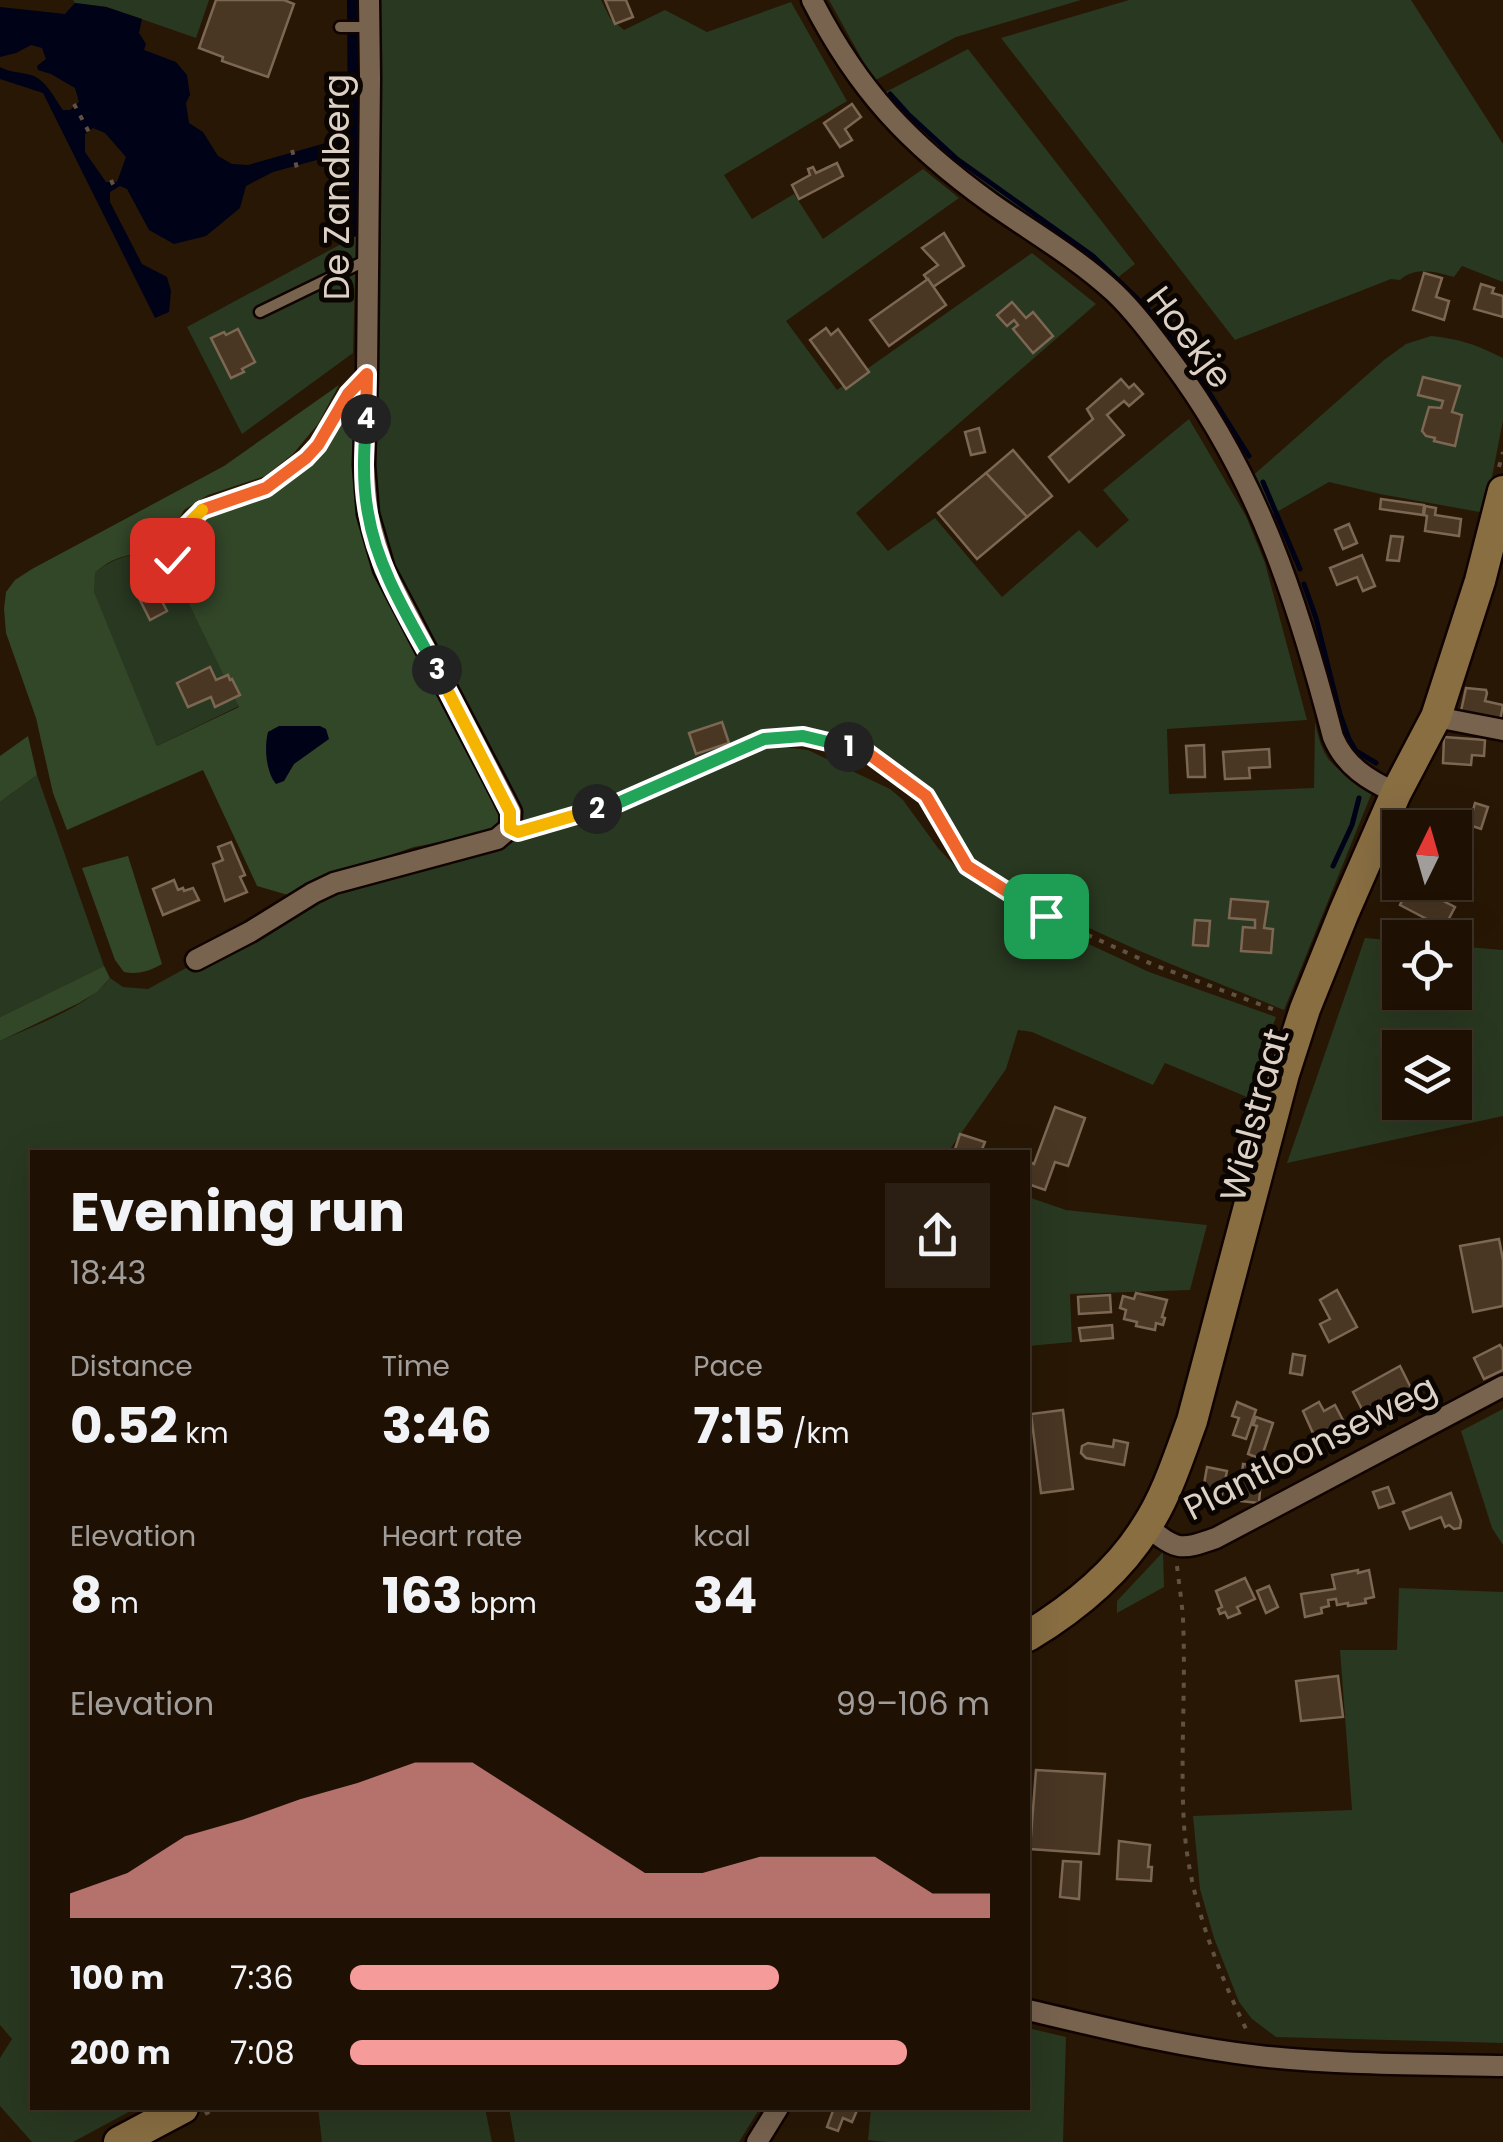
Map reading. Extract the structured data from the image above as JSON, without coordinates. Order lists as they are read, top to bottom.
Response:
{
  "streets": {
    "street": [
      "De Zandberg",
      "Hoekje",
      "Wielstraat",
      "Plantloonseweg"
    ]
  },
  "crossings": [
    ["Hoekje", "Wielstraat"],
    ["Wielstraat", "Plantloonseweg"]
  ],
  "north": "top",
  "page": {
    "pins": [
      "4",
      "3",
      "1",
      "2"
    ],
    "heading": ["Evening run", "18:43"],
    "stats": [
      ["Distance", "0.52 km"],
      ["Time", "3:46"],
      ["Pace", "7:15 /km"],
      ["Elevation", "8 m"],
      ["Heart rate", "163 bpm"],
      ["kcal", "34"]
    ],
    "chart": ["Elevation", "99–106 m"],
    "list": [
      {
        "name": "100 m",
        "note": "7:36"
      },
      {
        "name": "200 m",
        "note": "7:08"
      }
    ]
  }
}
